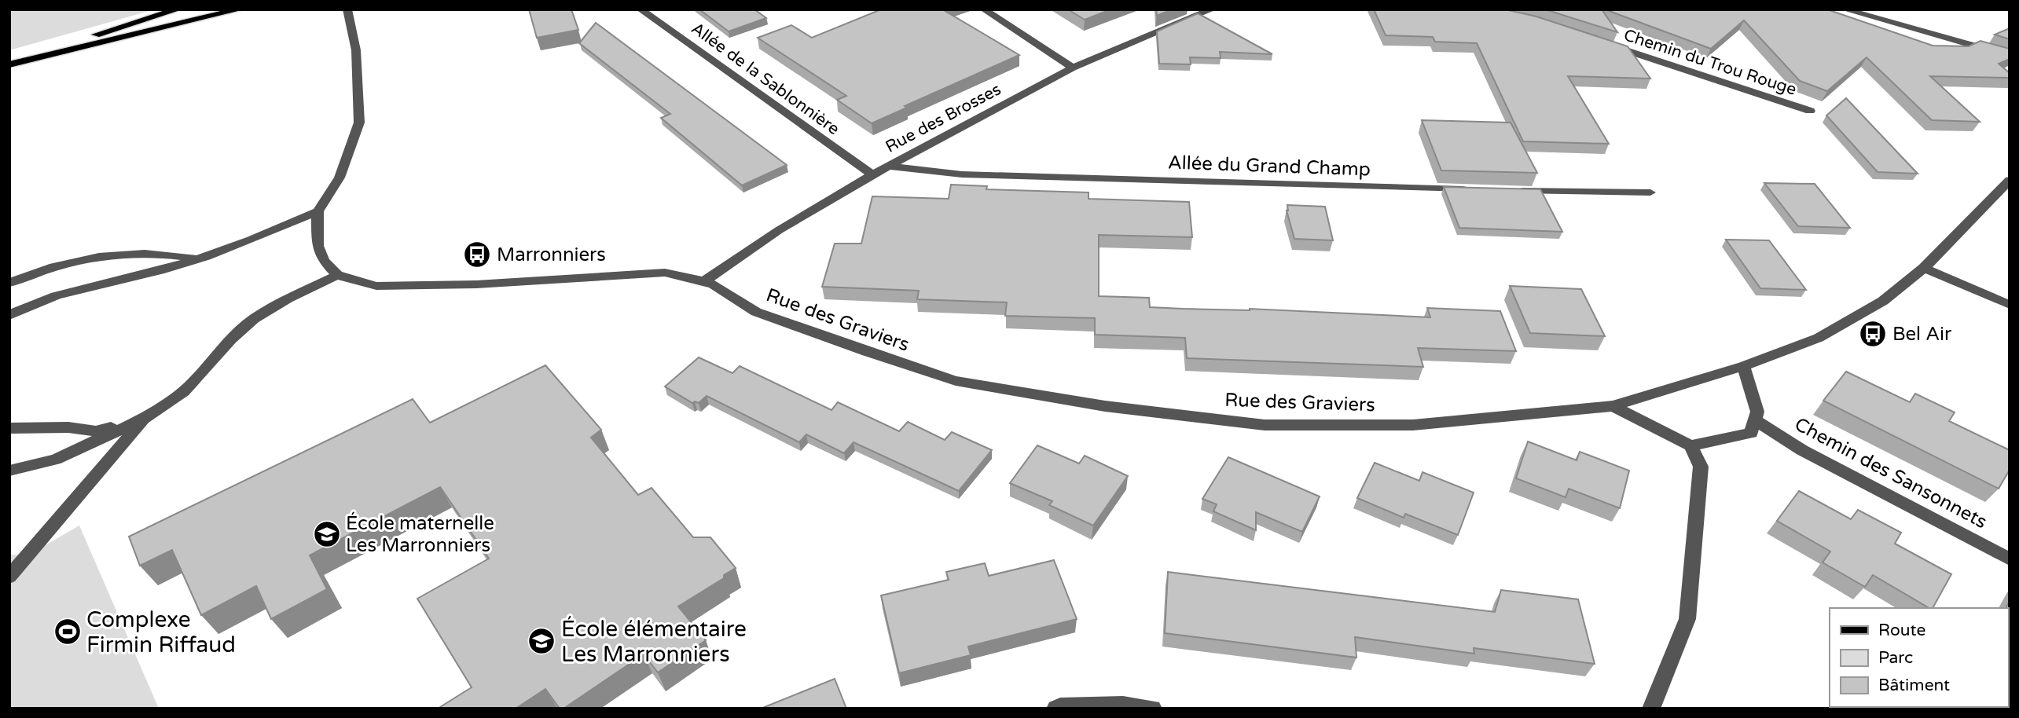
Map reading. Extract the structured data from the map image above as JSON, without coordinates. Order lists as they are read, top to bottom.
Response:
{
  "streets": {
    "street": [
      "Chemin du Trou Rouge",
      "Allée de la Sablonnière",
      "Rue des Brosses",
      "Allée du Grand Champ",
      "Rue des Graviers",
      "Chemin des Sansonnets"
    ]
  },
  "crossings": [
    ["Allée de la Sablonnière", "Rue des Brosses"],
    ["Rue des Brosses", "Allée du Grand Champ"],
    ["Rue des Brosses", "Rue des Graviers"]
  ],
  "places": {
    "bus stop": ["Marronniers", "Bel Air"],
    "school or university": ["École maternelle Les Marronniers", "École élémentaire Les Marronniers"],
    "sports": ["Complexe Firmin Riffaud"]
  },
  "legend": ["Route", "Parc", "Bâtiment"]
}
